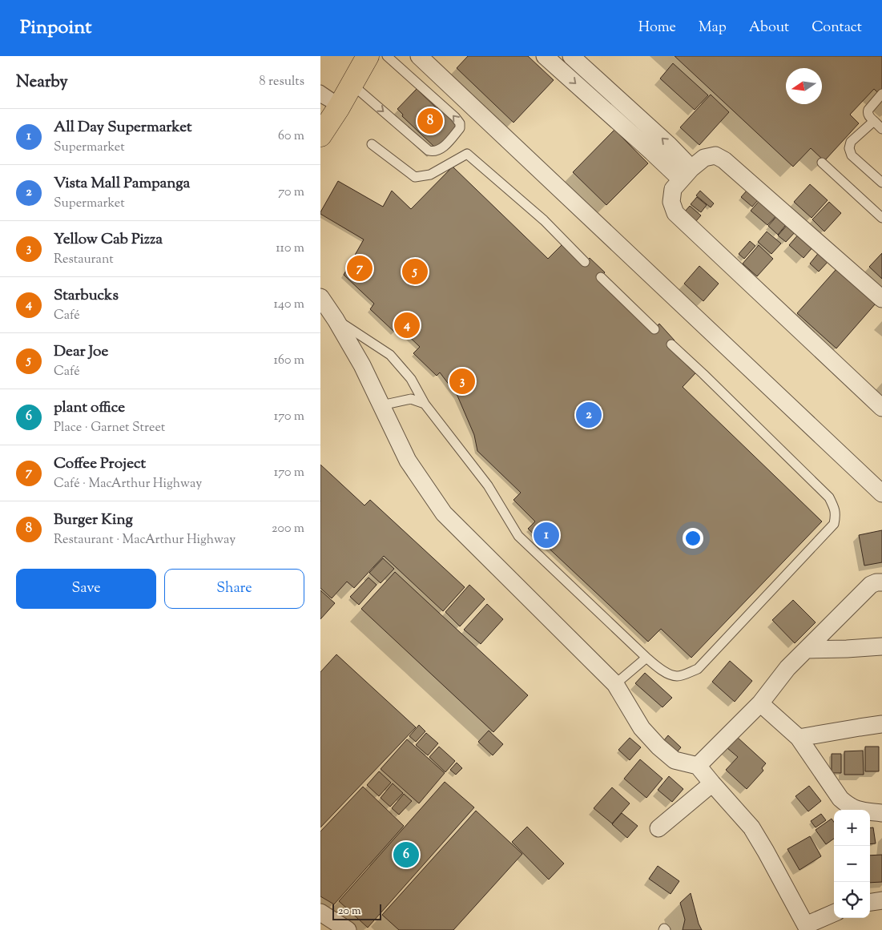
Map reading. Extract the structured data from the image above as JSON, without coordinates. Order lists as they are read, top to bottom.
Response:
{
  "scale_bar": "20 m",
  "north": "left",
  "page": {
    "header": "Pinpoint",
    "nav": [
      "Home",
      "Map",
      "About",
      "Contact"
    ],
    "heading": ["Nearby", "8 results"],
    "pins": [
      "8",
      "7",
      "5",
      "4",
      "3",
      "2",
      "1",
      "6"
    ],
    "list": [
      {
        "mark": "1",
        "name": "All Day Supermarket",
        "note": "Supermarket",
        "value": "60 m"
      },
      {
        "mark": "2",
        "name": "Vista Mall Pampanga",
        "note": "Supermarket",
        "value": "70 m"
      },
      {
        "mark": "3",
        "name": "Yellow Cab Pizza",
        "note": "Restaurant",
        "value": "110 m"
      },
      {
        "mark": "4",
        "name": "Starbucks",
        "note": "Café",
        "value": "140 m"
      },
      {
        "mark": "5",
        "name": "Dear Joe",
        "note": "Café",
        "value": "160 m"
      },
      {
        "mark": "6",
        "name": "plant office",
        "note": "Place · Garnet Street",
        "value": "170 m"
      },
      {
        "mark": "7",
        "name": "Coffee Project",
        "note": "Café · MacArthur Highway",
        "value": "170 m"
      },
      {
        "mark": "8",
        "name": "Burger King",
        "note": "Restaurant · MacArthur Highway",
        "value": "200 m"
      }
    ],
    "buttons": ["Save", "Share"],
    "map_buttons": ["+", "−"],
    "scale": "20 m"
  }
}
